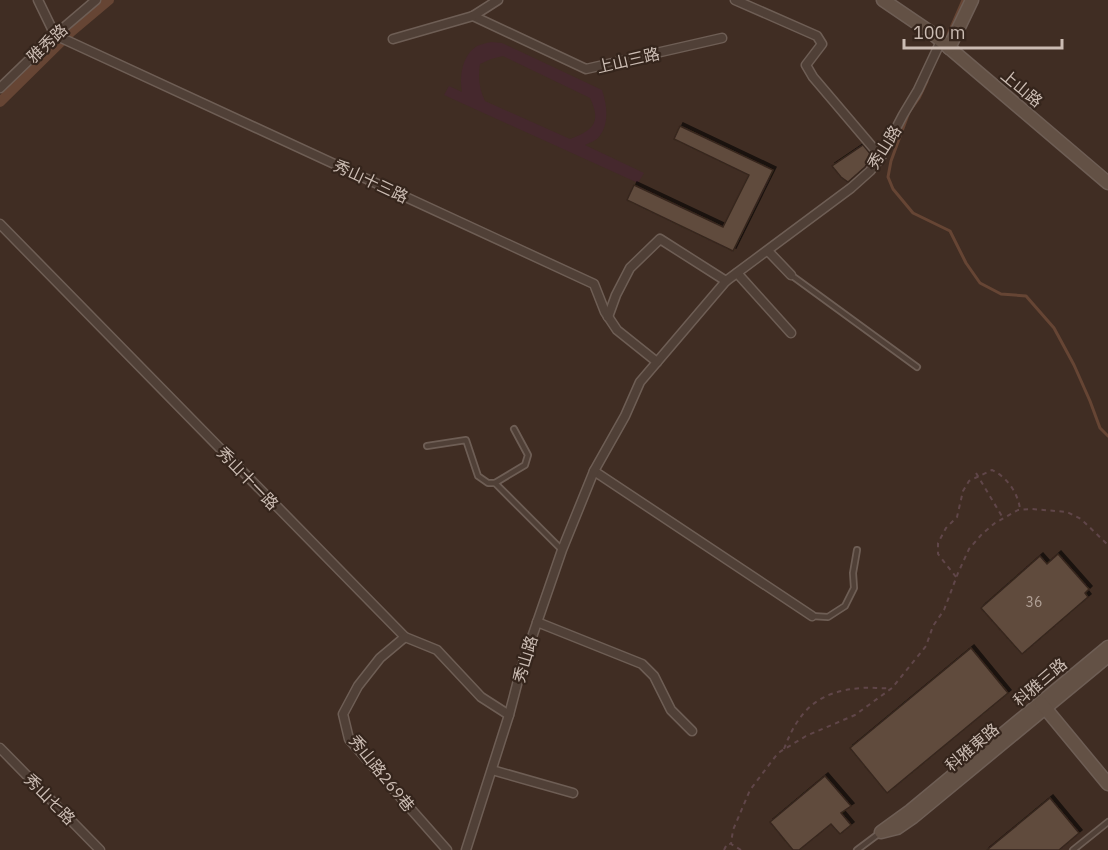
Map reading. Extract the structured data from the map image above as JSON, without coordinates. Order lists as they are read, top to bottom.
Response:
{
  "streets": {
    "street": [
      "雅秀路",
      "上山三路",
      "上山路",
      "秀山路",
      "秀山十三路",
      "秀山十一路",
      "科雅三路",
      "科雅東路",
      "秀山路269巷",
      "秀山七路"
    ]
  },
  "crossings": [
    ["雅秀路", "秀山十三路"],
    ["上山路", "秀山路"],
    ["秀山路", "秀山十三路"],
    ["秀山路", "秀山十一路"],
    ["秀山十一路", "秀山路269巷"],
    ["科雅三路", "科雅東路"]
  ],
  "house_numbers": ["36"],
  "scale_bar": "100 m"
}
